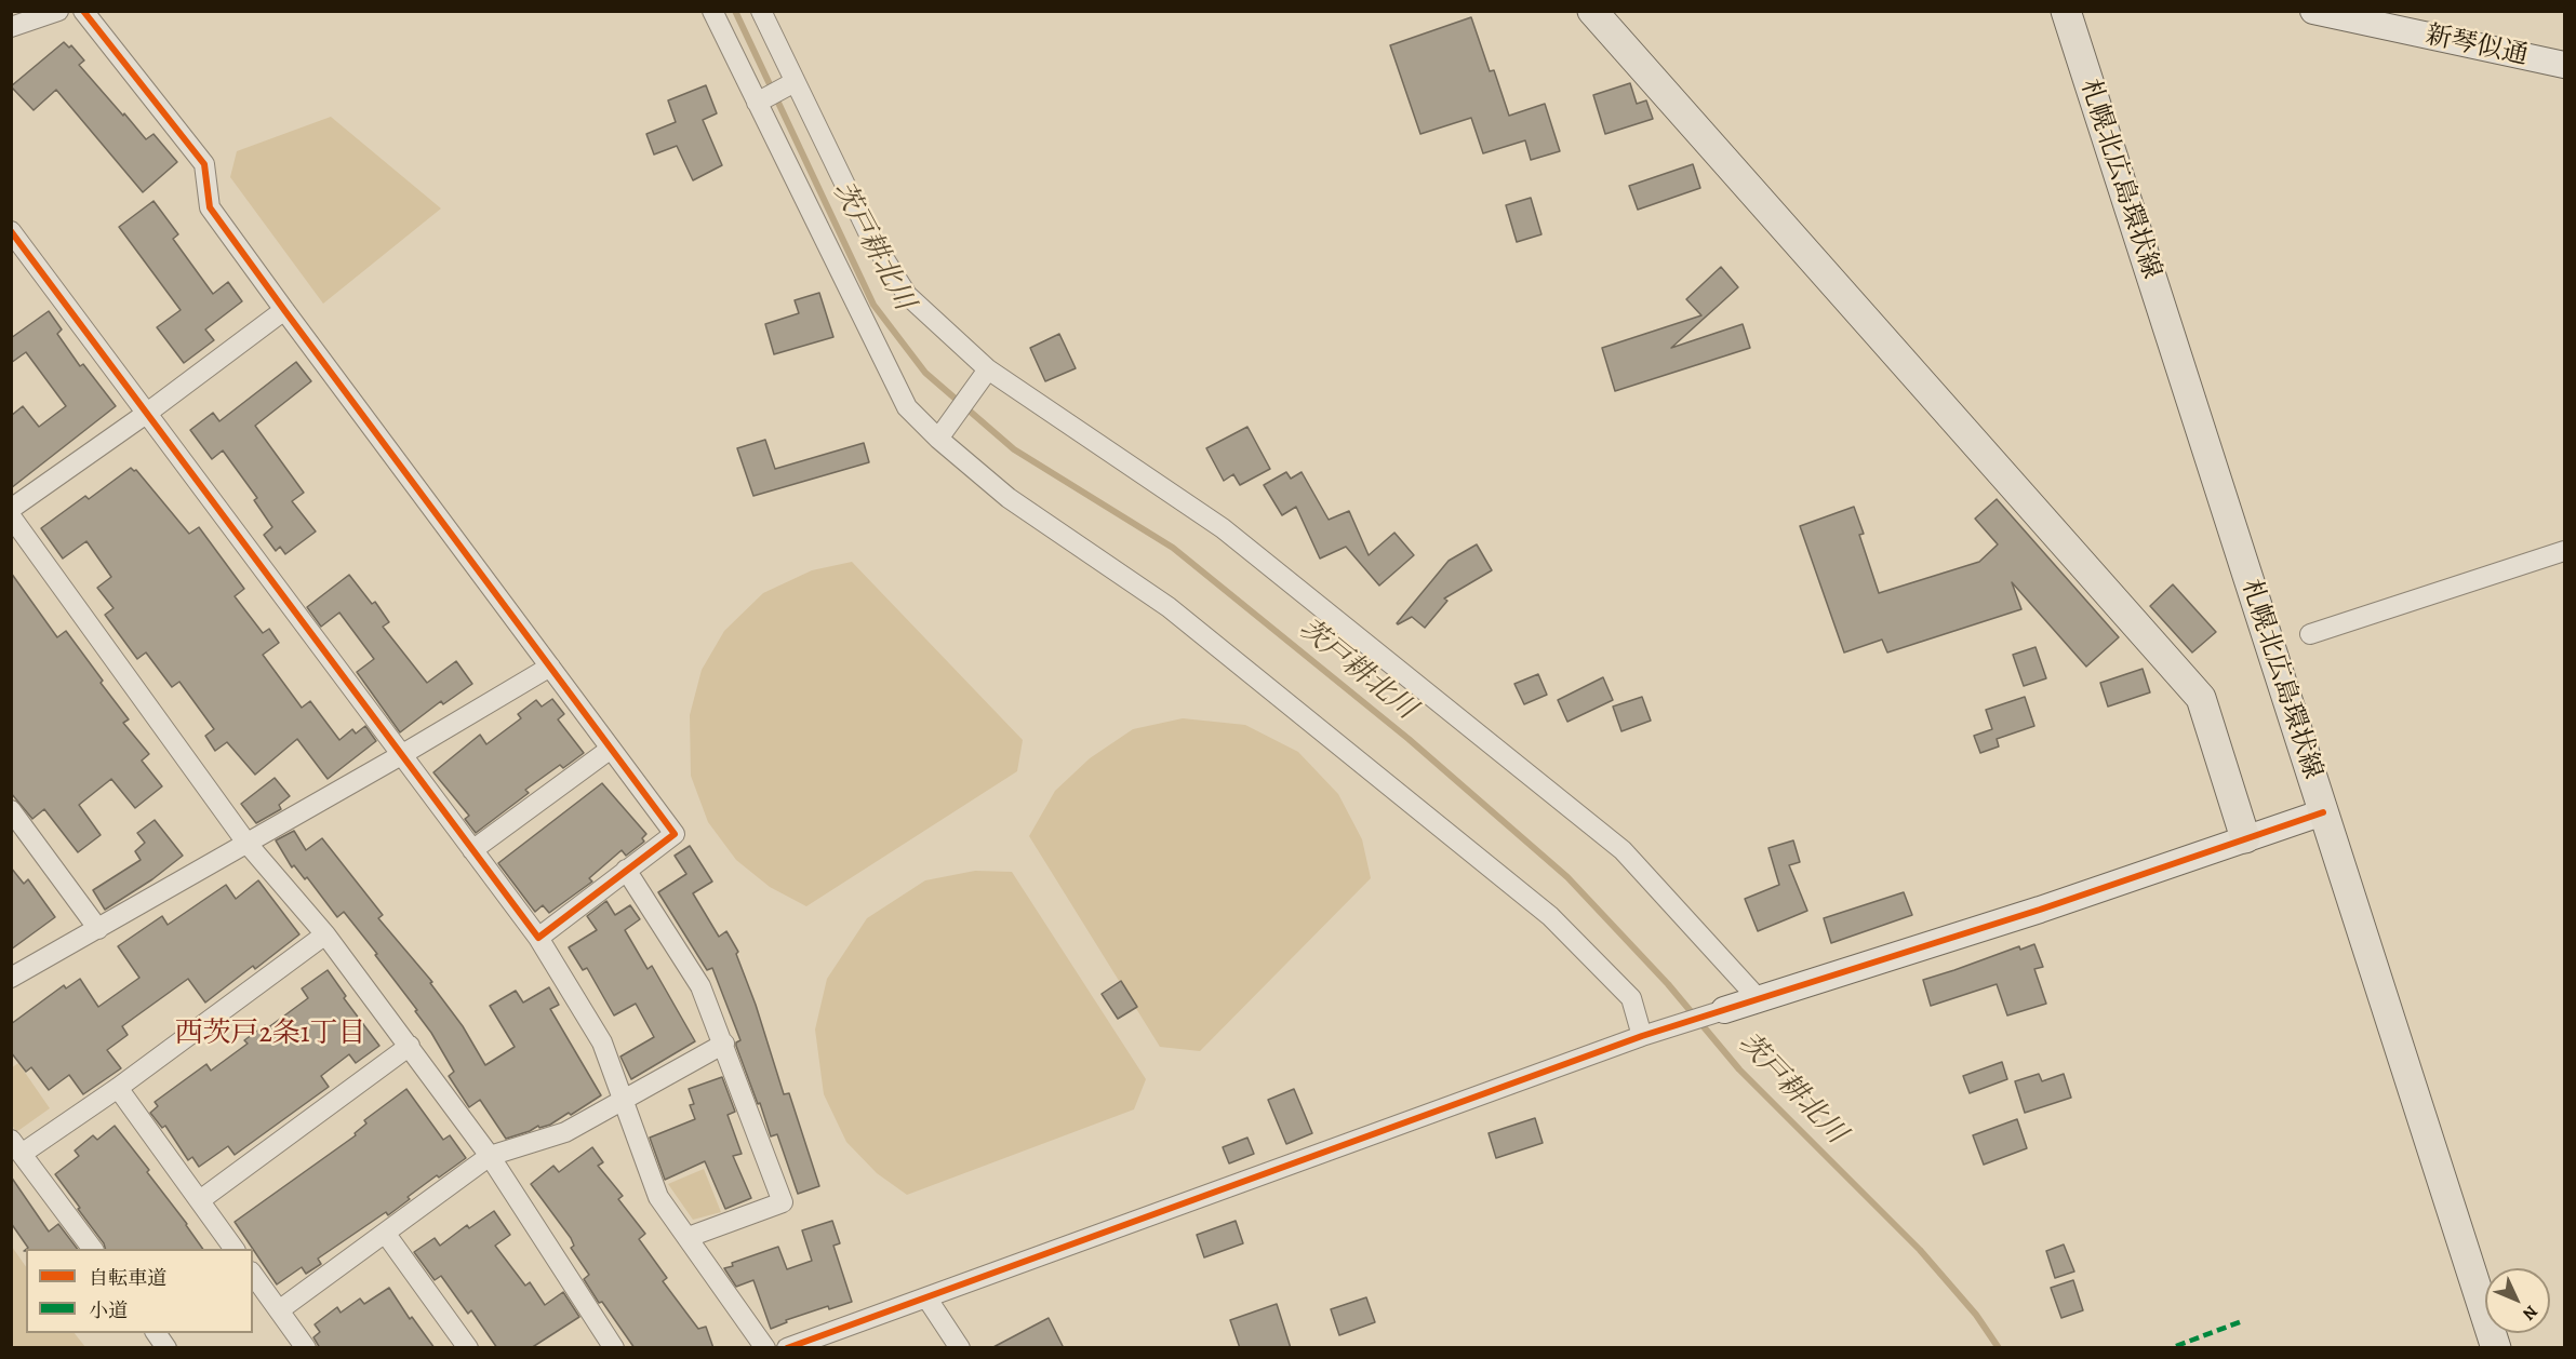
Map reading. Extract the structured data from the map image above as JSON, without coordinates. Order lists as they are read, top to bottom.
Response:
{
  "streets": {
    "main road": ["札幌北広島環状線"],
    "street": ["新琴似通"]
  },
  "districts": ["西茨戸2条1丁目"],
  "water": ["茨戸耕北川"],
  "legend": ["自転車道", "小道"],
  "north": "bottom right"
}
